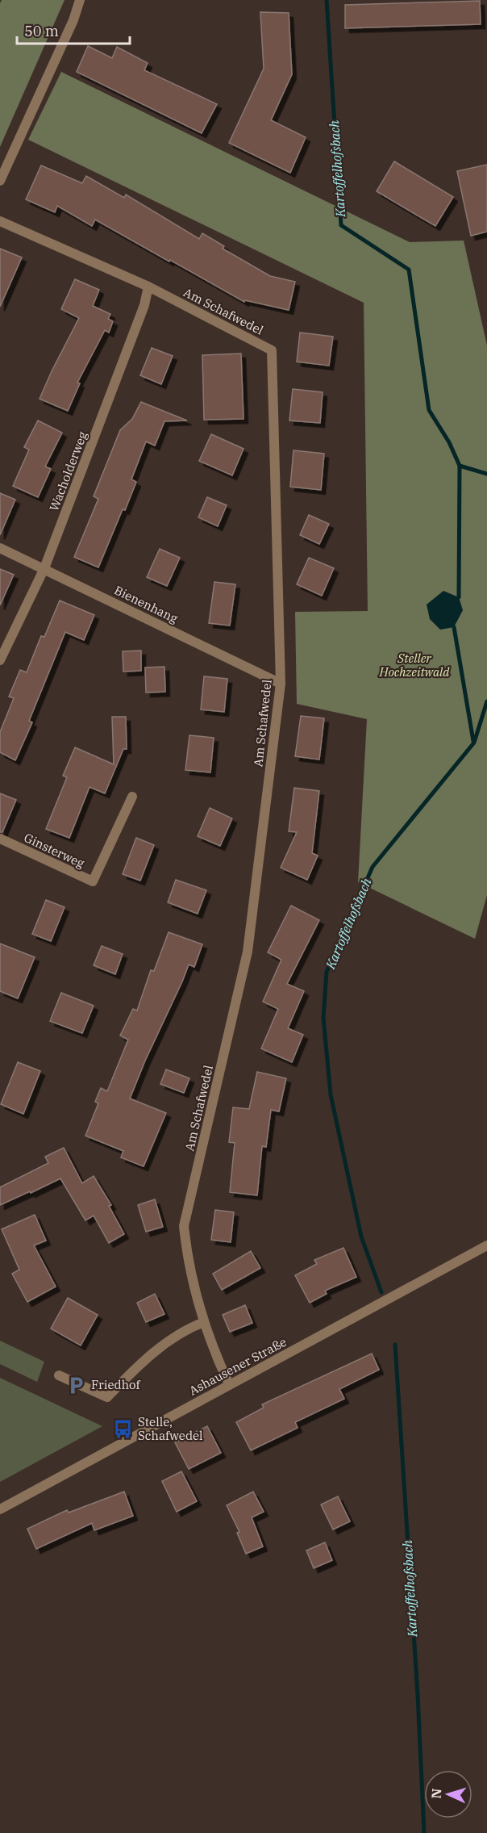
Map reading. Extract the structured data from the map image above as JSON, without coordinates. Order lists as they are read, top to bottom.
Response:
{
  "streets": {
    "street": [
      "Am Schafwedel",
      "Wacholderweg",
      "Bienenhang",
      "Ginsterweg",
      "Ashausener Straße"
    ]
  },
  "crossings": [
    ["Am Schafwedel", "Wacholderweg"],
    ["Am Schafwedel", "Bienenhang"],
    ["Am Schafwedel", "Ashausener Straße"],
    ["Wacholderweg", "Bienenhang"]
  ],
  "water": ["Kartoffelhofsbach"],
  "parks": ["Steller Hochzeitwald"],
  "places": {
    "parking": ["Friedhof"],
    "bus stop": ["Stelle, Schafwedel"]
  },
  "scale_bar": "50 m",
  "north": "left"
}
